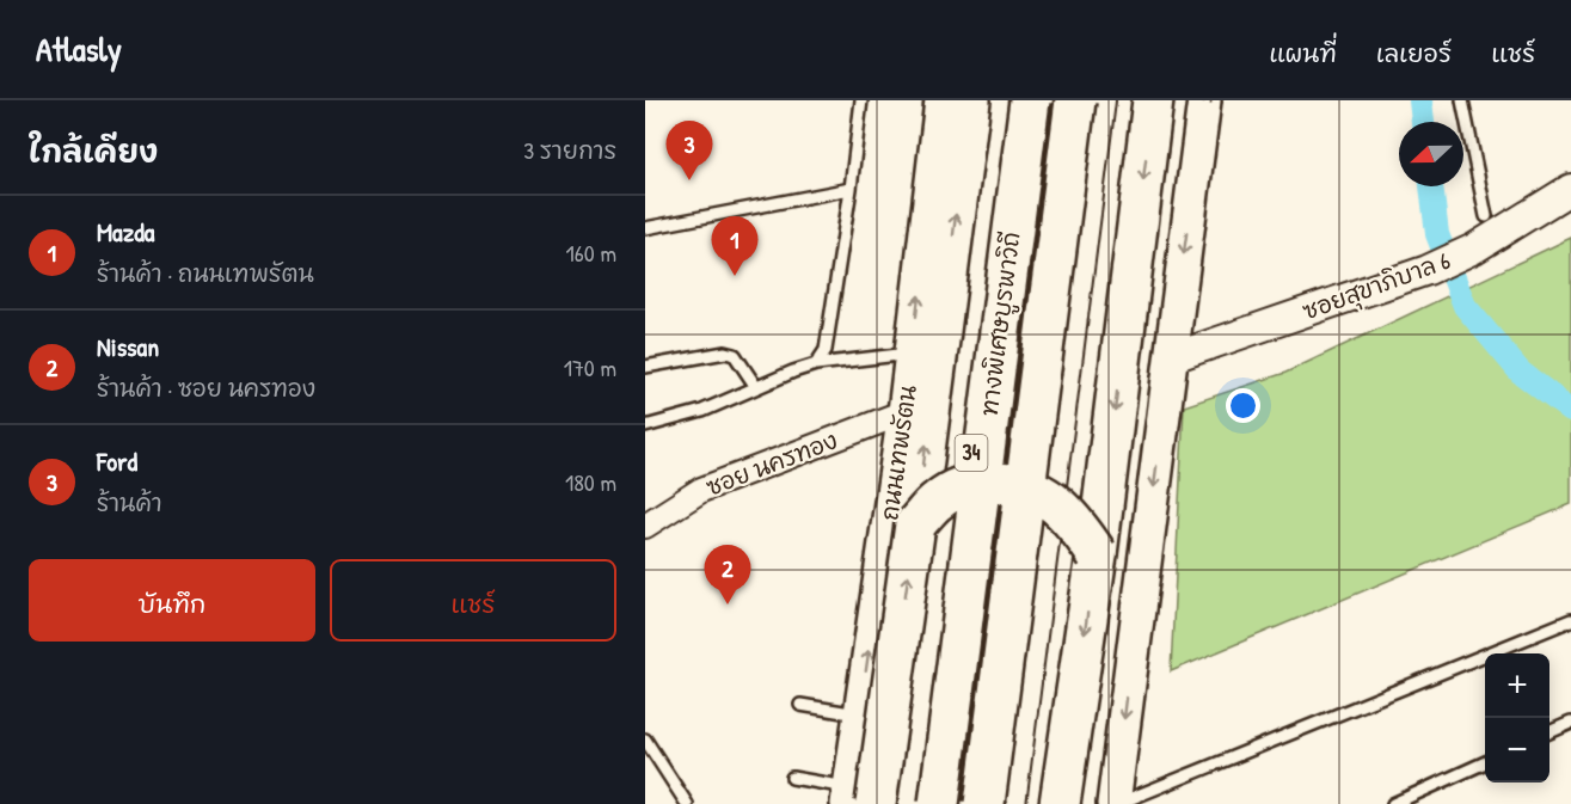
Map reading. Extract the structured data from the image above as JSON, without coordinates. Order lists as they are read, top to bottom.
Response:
{
  "streets": {
    "highway": ["ทางพิเศษบูรพาวิถี", "34"],
    "main road": ["ถนนเทพรัตน"],
    "street": ["ซอยสุขาภิบาล 6", "ซอย นครทอง"]
  },
  "crossings": [
    ["ถนนเทพรัตน", "ซอย นครทอง"]
  ],
  "north": "left",
  "page": {
    "header": "Atlasly",
    "nav": ["แผนที่", "เลเยอร์", "แชร์"],
    "heading": ["ใกล้เคียง", "3 รายการ"],
    "pins": ["3", "1", "2"],
    "list": [
      {
        "mark": "1",
        "name": "Mazda",
        "note": "ร้านค้า · ถนนเทพรัตน",
        "value": "160 m"
      },
      {
        "mark": "2",
        "name": "Nissan",
        "note": "ร้านค้า · ซอย นครทอง",
        "value": "170 m"
      },
      {
        "mark": "3",
        "name": "Ford",
        "note": "ร้านค้า",
        "value": "180 m"
      }
    ],
    "buttons": ["บันทึก", "แชร์"],
    "map_buttons": ["+", "−"]
  }
}
